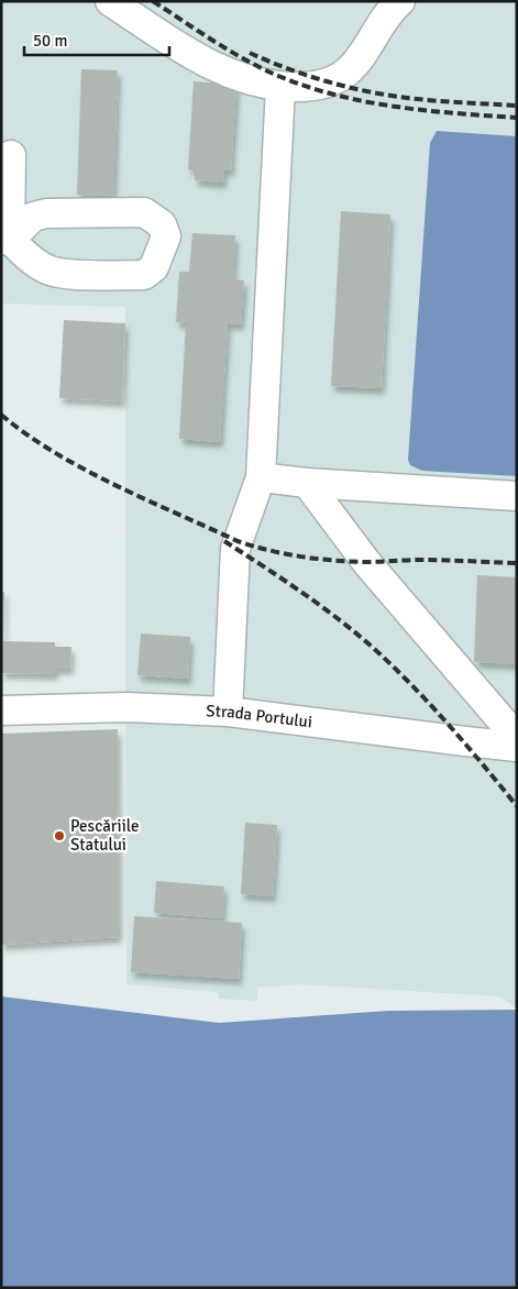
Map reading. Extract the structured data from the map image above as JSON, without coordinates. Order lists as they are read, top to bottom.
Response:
{
  "streets": {
    "street": ["Strada Portului"]
  },
  "places": ["Pescăriile Statului"],
  "scale_bar": "50 m"
}
